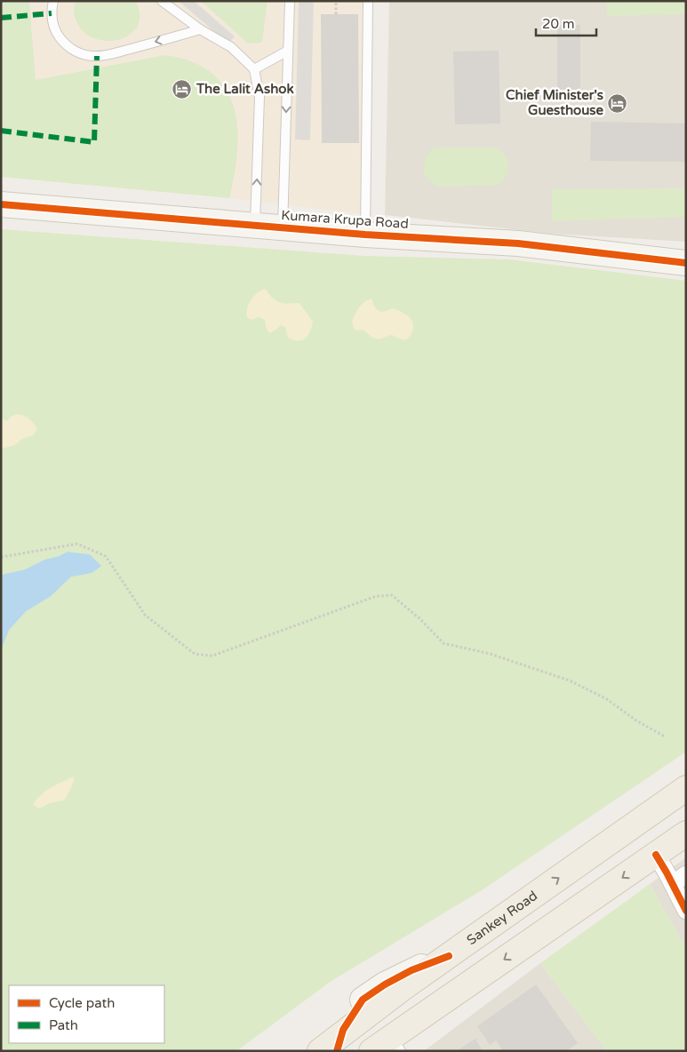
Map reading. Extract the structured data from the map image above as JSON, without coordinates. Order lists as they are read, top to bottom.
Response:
{
  "streets": {
    "main road": ["Sankey Road"],
    "street": ["Kumara Krupa Road"]
  },
  "places": {
    "hotel": ["The Lalit Ashok", "Chief Minister's Guesthouse"]
  },
  "legend": ["Cycle path", "Path"],
  "scale_bar": "20 m"
}
